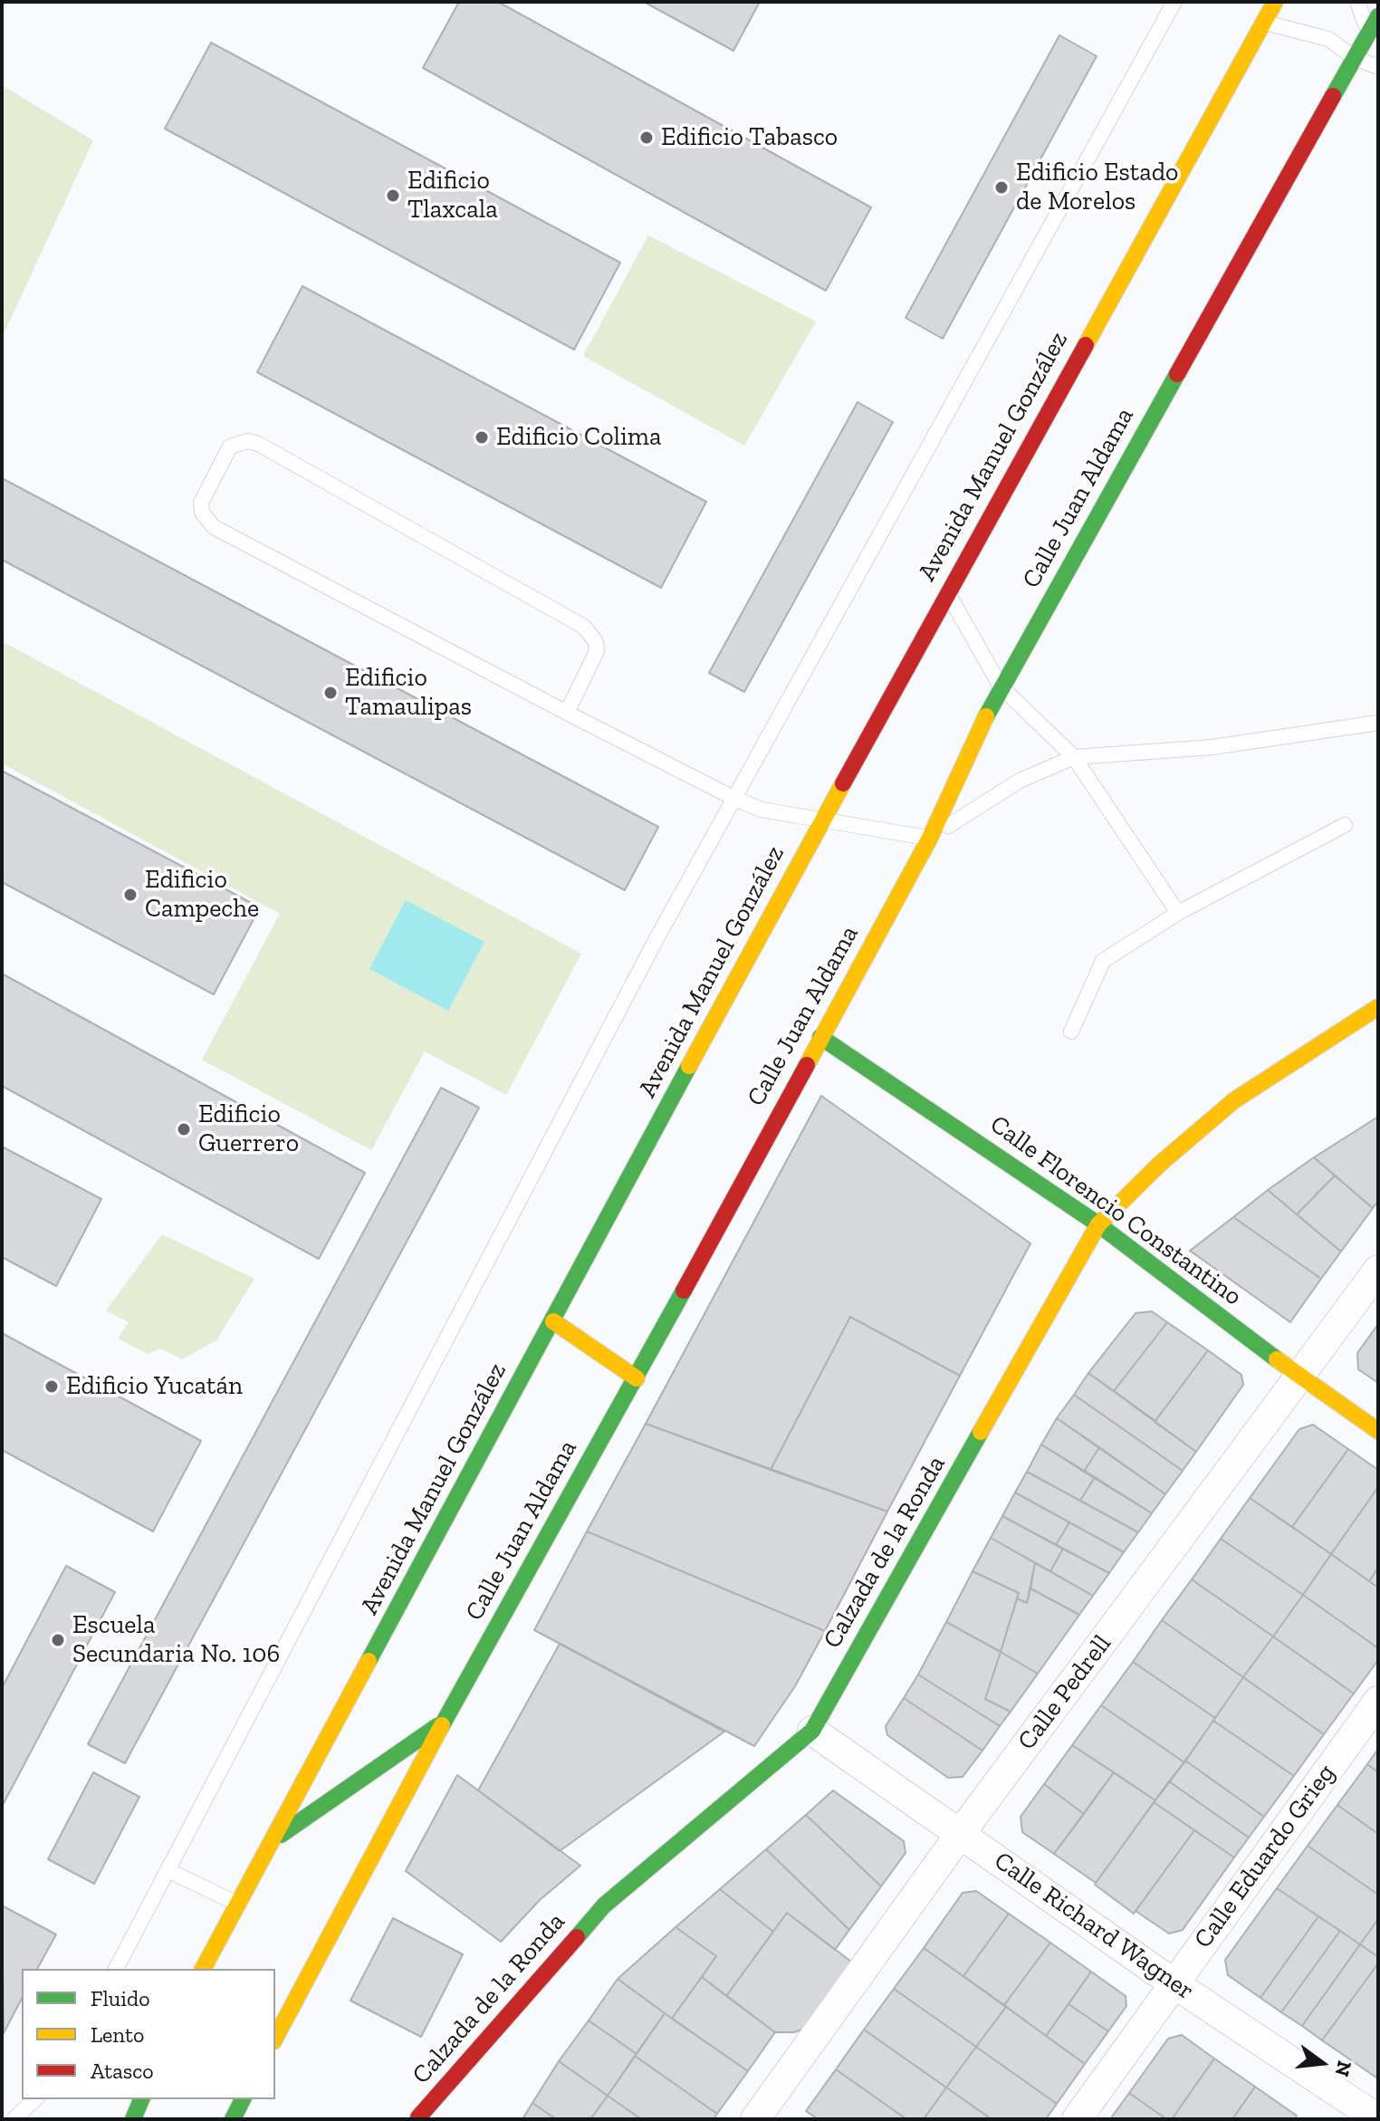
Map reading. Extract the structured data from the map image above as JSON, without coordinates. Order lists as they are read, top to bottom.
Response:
{
  "streets": {
    "street": [
      "Avenida Manuel González",
      "Calle Juan Aldama",
      "Calle Florencio Constantino",
      "Calzada de la Ronda",
      "Calle Pedrell",
      "Calle Eduardo Grieg",
      "Calle Richard Wagner"
    ]
  },
  "crossings": [
    ["Calle Juan Aldama", "Calle Florencio Constantino"],
    ["Calle Florencio Constantino", "Calzada de la Ronda"],
    ["Calle Florencio Constantino", "Calle Pedrell"],
    ["Calzada de la Ronda", "Calle Richard Wagner"],
    ["Calle Pedrell", "Calle Richard Wagner"],
    ["Calle Eduardo Grieg", "Calle Richard Wagner"]
  ],
  "places": [
    "Edificio Tabasco",
    "Edificio Estado de Morelos",
    "Edificio Tlaxcala",
    "Edificio Colima",
    "Edificio Tamaulipas",
    "Edificio Campeche",
    "Edificio Guerrero",
    "Edificio Yucatán",
    "Escuela Secundaria No. 106"
  ],
  "legend": ["Fluido", "Lento", "Atasco"],
  "north": "right"
}
